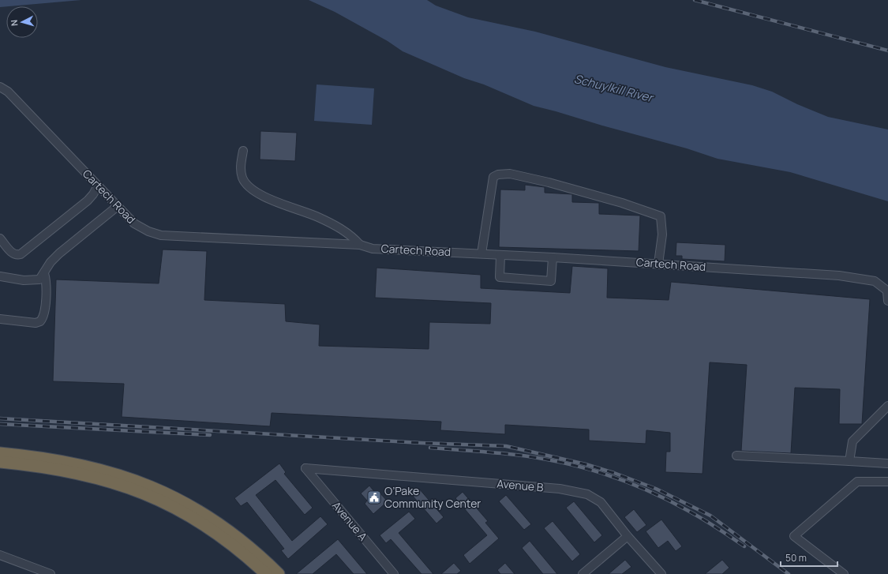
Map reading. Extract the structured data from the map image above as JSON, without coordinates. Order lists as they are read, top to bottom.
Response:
{
  "streets": {
    "street": ["Cartech Road", "Avenue B", "Avenue A"]
  },
  "crossings": [
    ["Avenue B", "Avenue A"]
  ],
  "water": ["Schuylkill River"],
  "places": {
    "public building": ["O’Pake Community Center"]
  },
  "scale_bar": "50 m",
  "north": "left"
}
